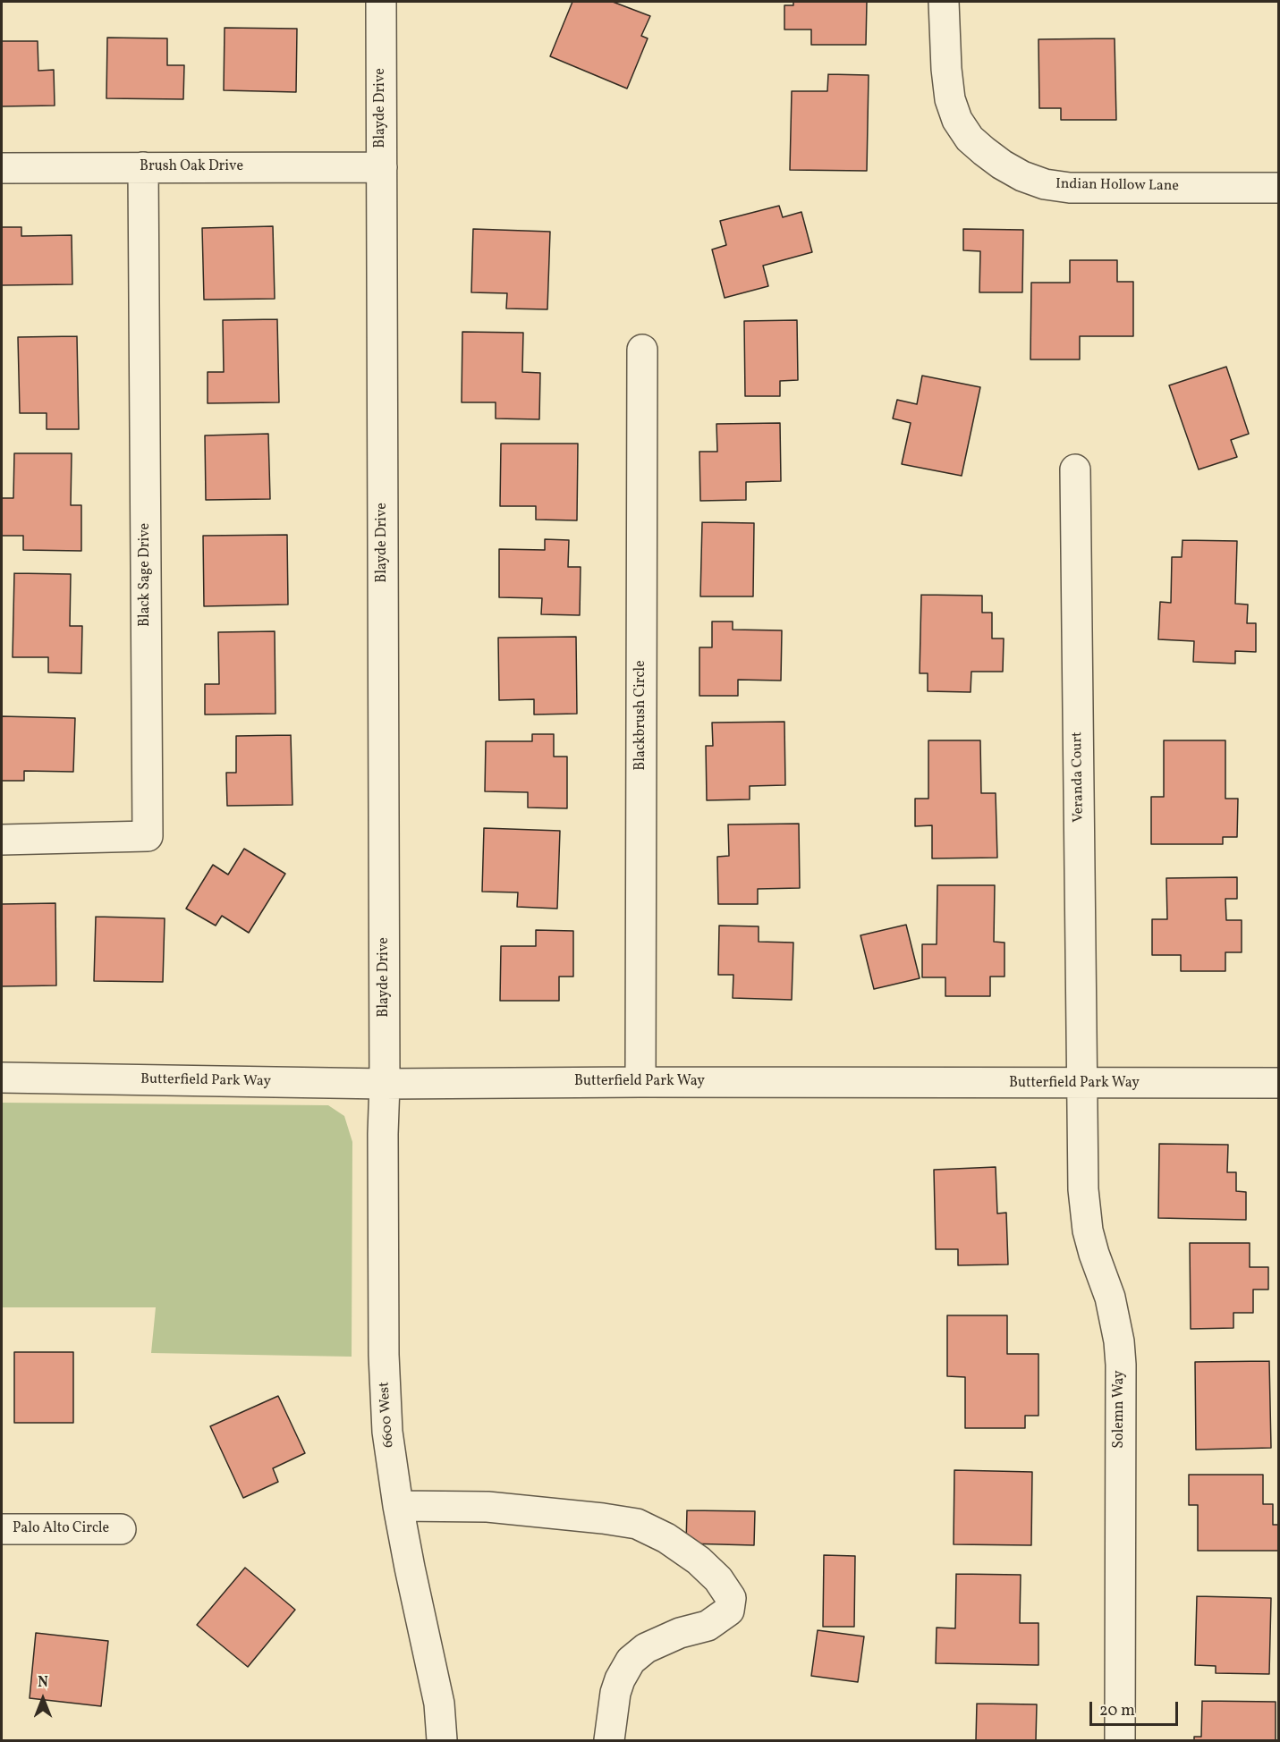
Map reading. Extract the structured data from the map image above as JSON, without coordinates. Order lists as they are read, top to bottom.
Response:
{
  "streets": {
    "street": [
      "Blayde Drive",
      "Brush Oak Drive",
      "Indian Hollow Lane",
      "Black Sage Drive",
      "Blackbrush Circle",
      "Veranda Court",
      "Butterfield Park Way",
      "Solemn Way",
      "6600 West",
      "Palo Alto Circle"
    ]
  },
  "crossings": [
    ["Blayde Drive", "Brush Oak Drive"],
    ["Blayde Drive", "Butterfield Park Way"],
    ["Blayde Drive", "6600 West"],
    ["Brush Oak Drive", "Black Sage Drive"],
    ["Blackbrush Circle", "Butterfield Park Way"],
    ["Veranda Court", "Butterfield Park Way"],
    ["Veranda Court", "Solemn Way"],
    ["Butterfield Park Way", "Solemn Way"],
    ["Butterfield Park Way", "6600 West"]
  ],
  "scale_bar": "20 m",
  "north": "top"
}
